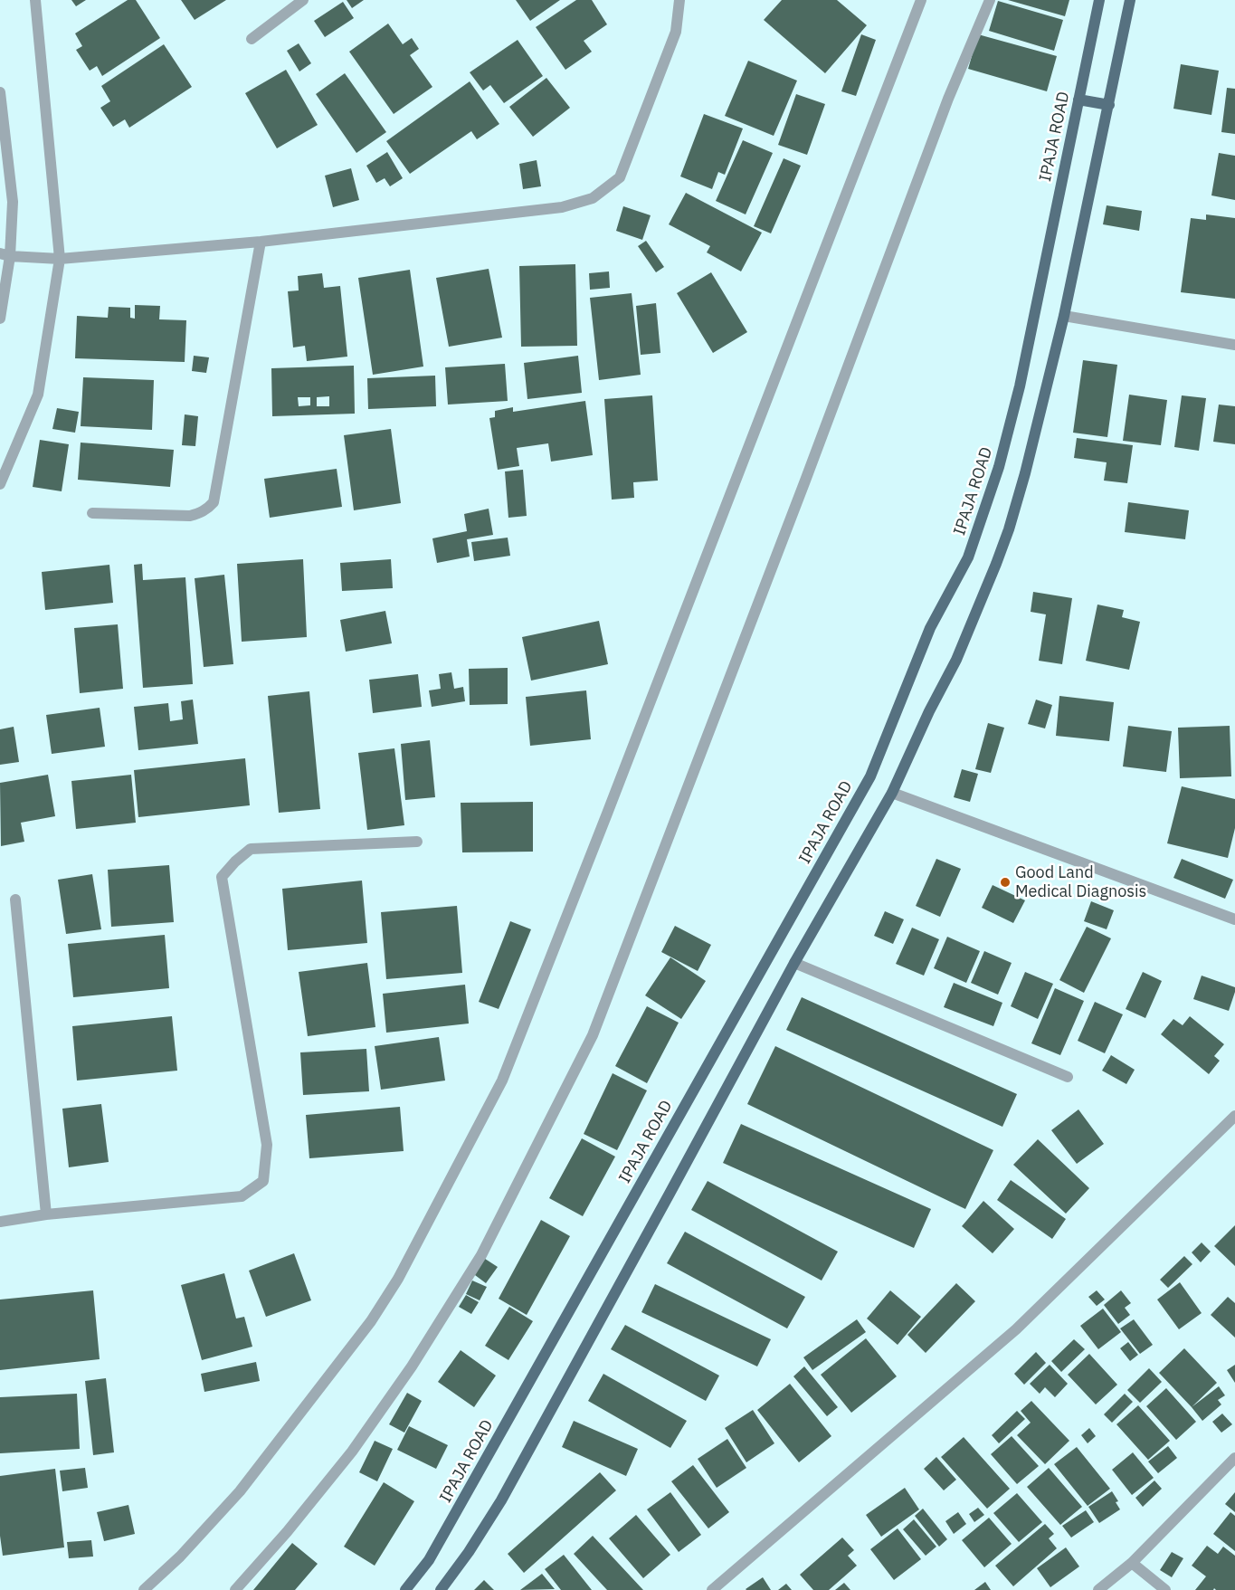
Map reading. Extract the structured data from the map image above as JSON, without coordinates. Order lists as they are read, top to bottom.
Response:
{
  "streets": {
    "main road": ["IPAJA ROAD"]
  },
  "places": ["Good Land Medical Diagnosis"]
}
